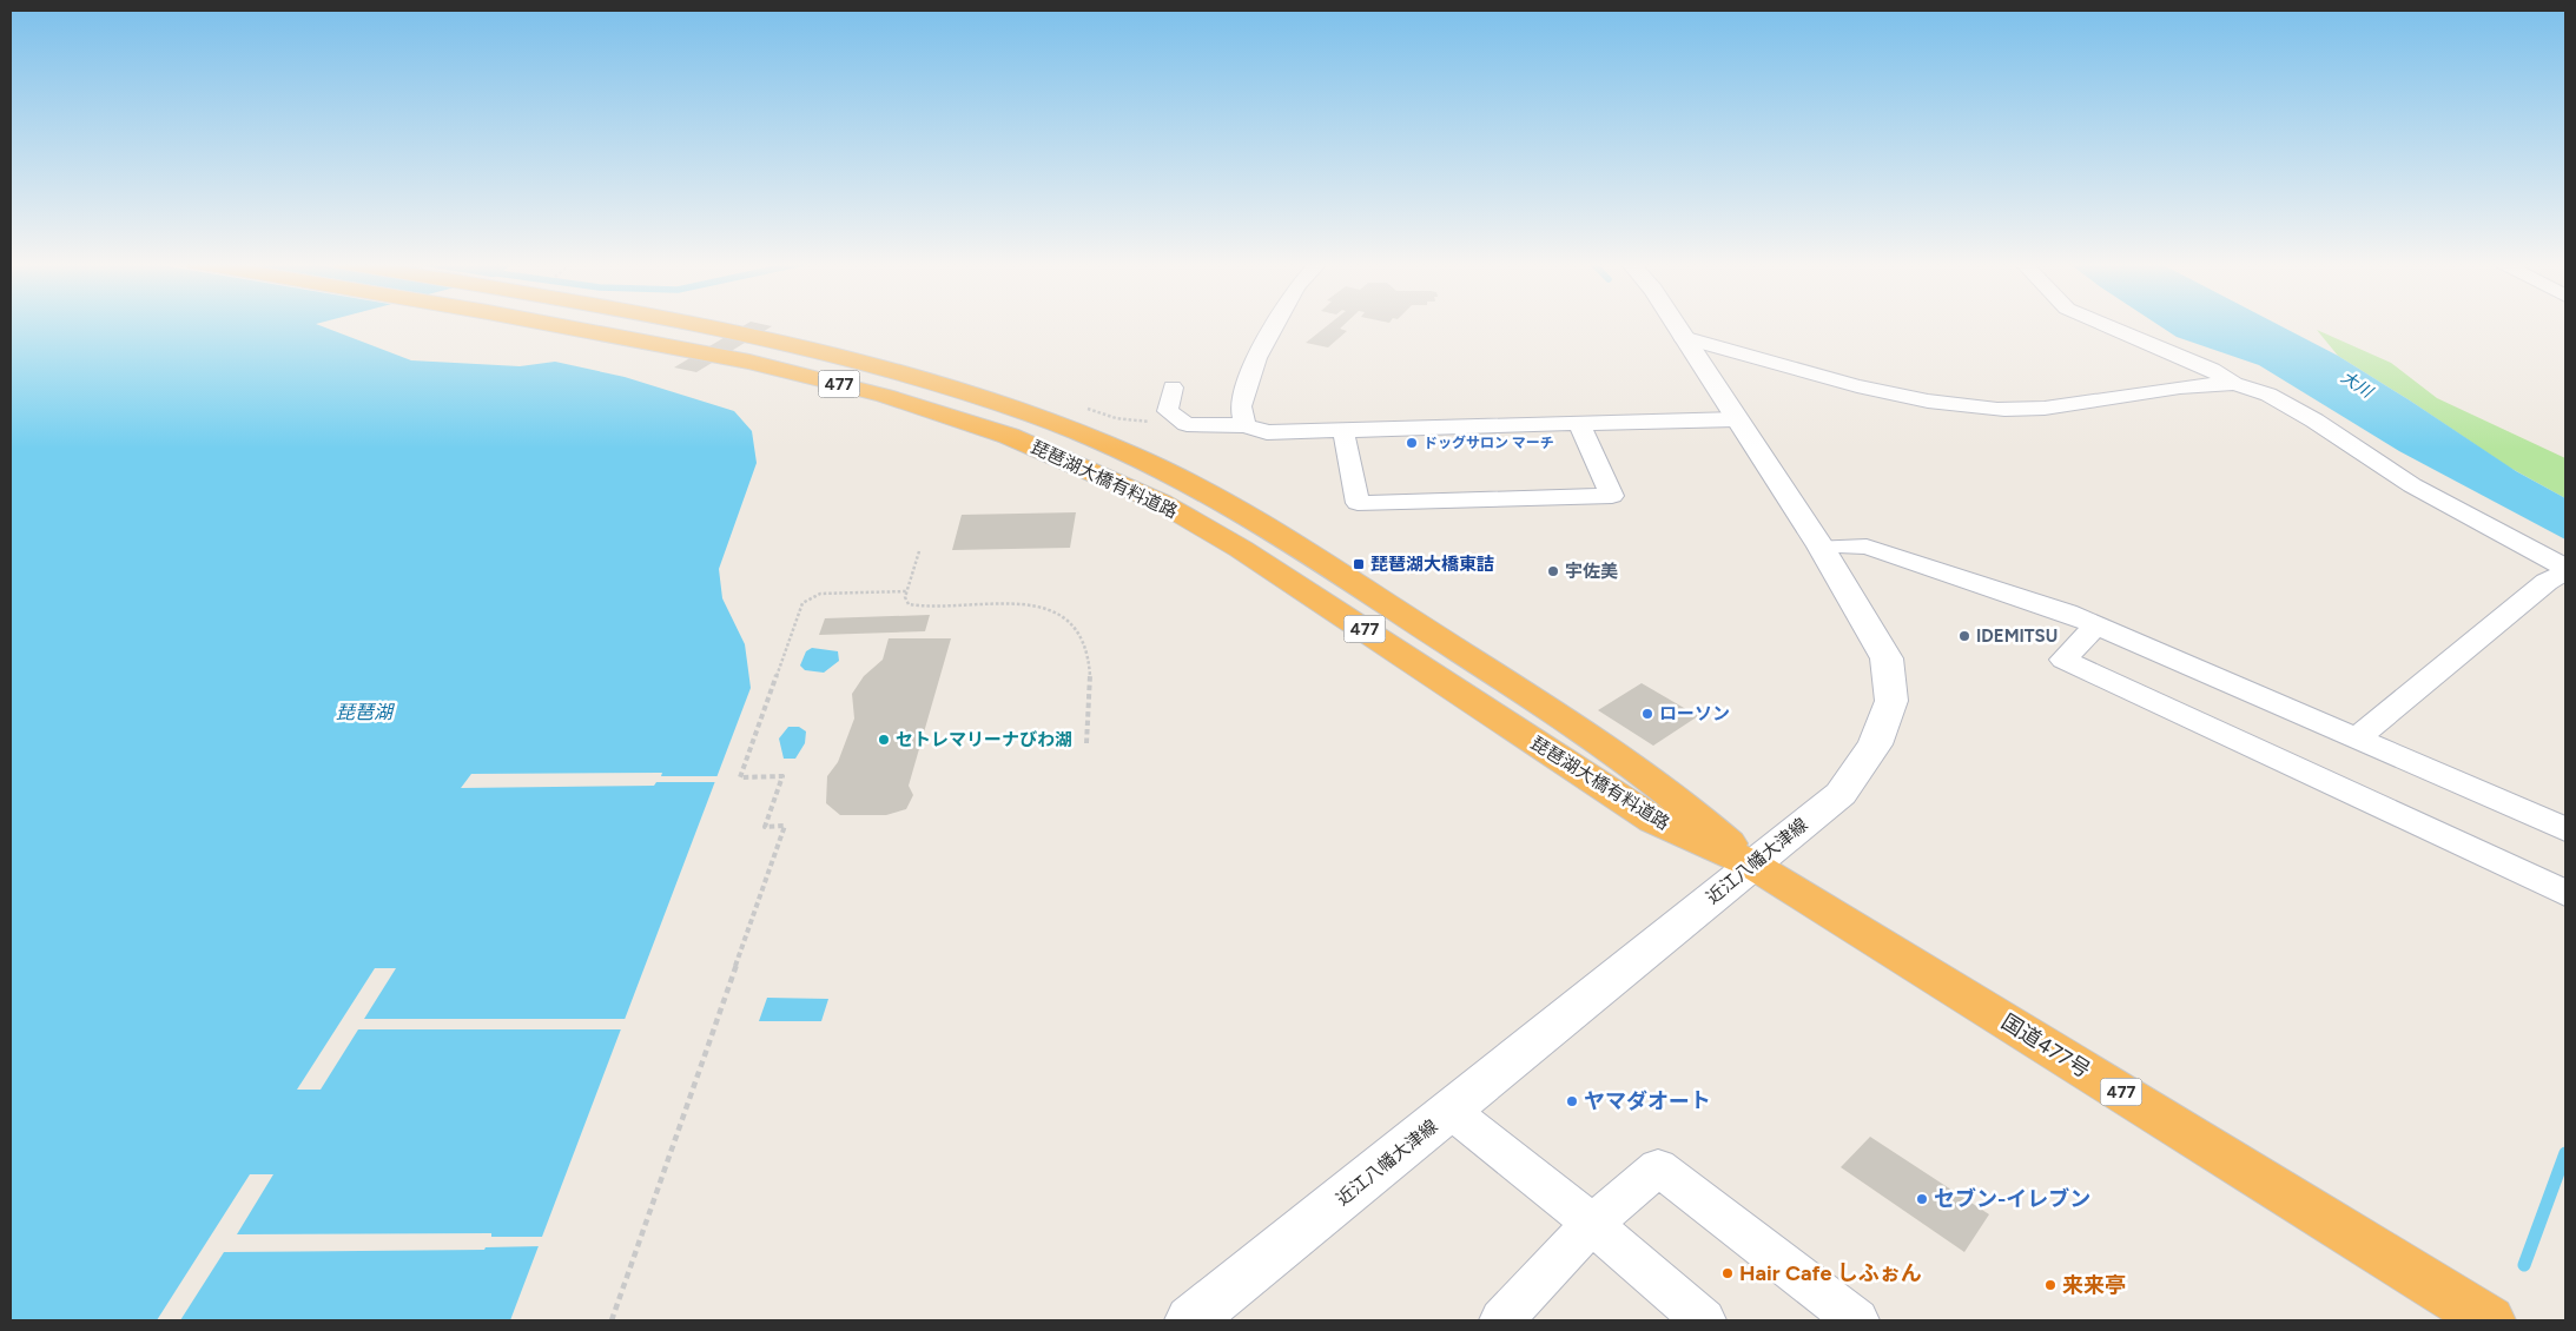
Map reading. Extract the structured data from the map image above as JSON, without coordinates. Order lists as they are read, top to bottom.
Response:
{
  "streets": {
    "highway": ["477", "琵琶湖大橋有料道路", "国道477号"],
    "main road": ["近江八幡大津線"]
  },
  "crossings": [
    ["琵琶湖大橋有料道路", "近江八幡大津線"],
    ["琵琶湖大橋有料道路", "国道477号"],
    ["近江八幡大津線", "国道477号"]
  ],
  "water": ["大川", "琵琶湖"],
  "places": {
    "other": [
      "ドッグサロン マーチ",
      "宇佐美",
      "IDEMITSU",
      "ローソン",
      "セトレマリーナびわ湖",
      "ヤマダオート",
      "セブン-イレブン",
      "Hair Cafe しふぉん",
      "来来亭"
    ],
    "transit": ["琵琶湖大橋東詰"]
  }
}
